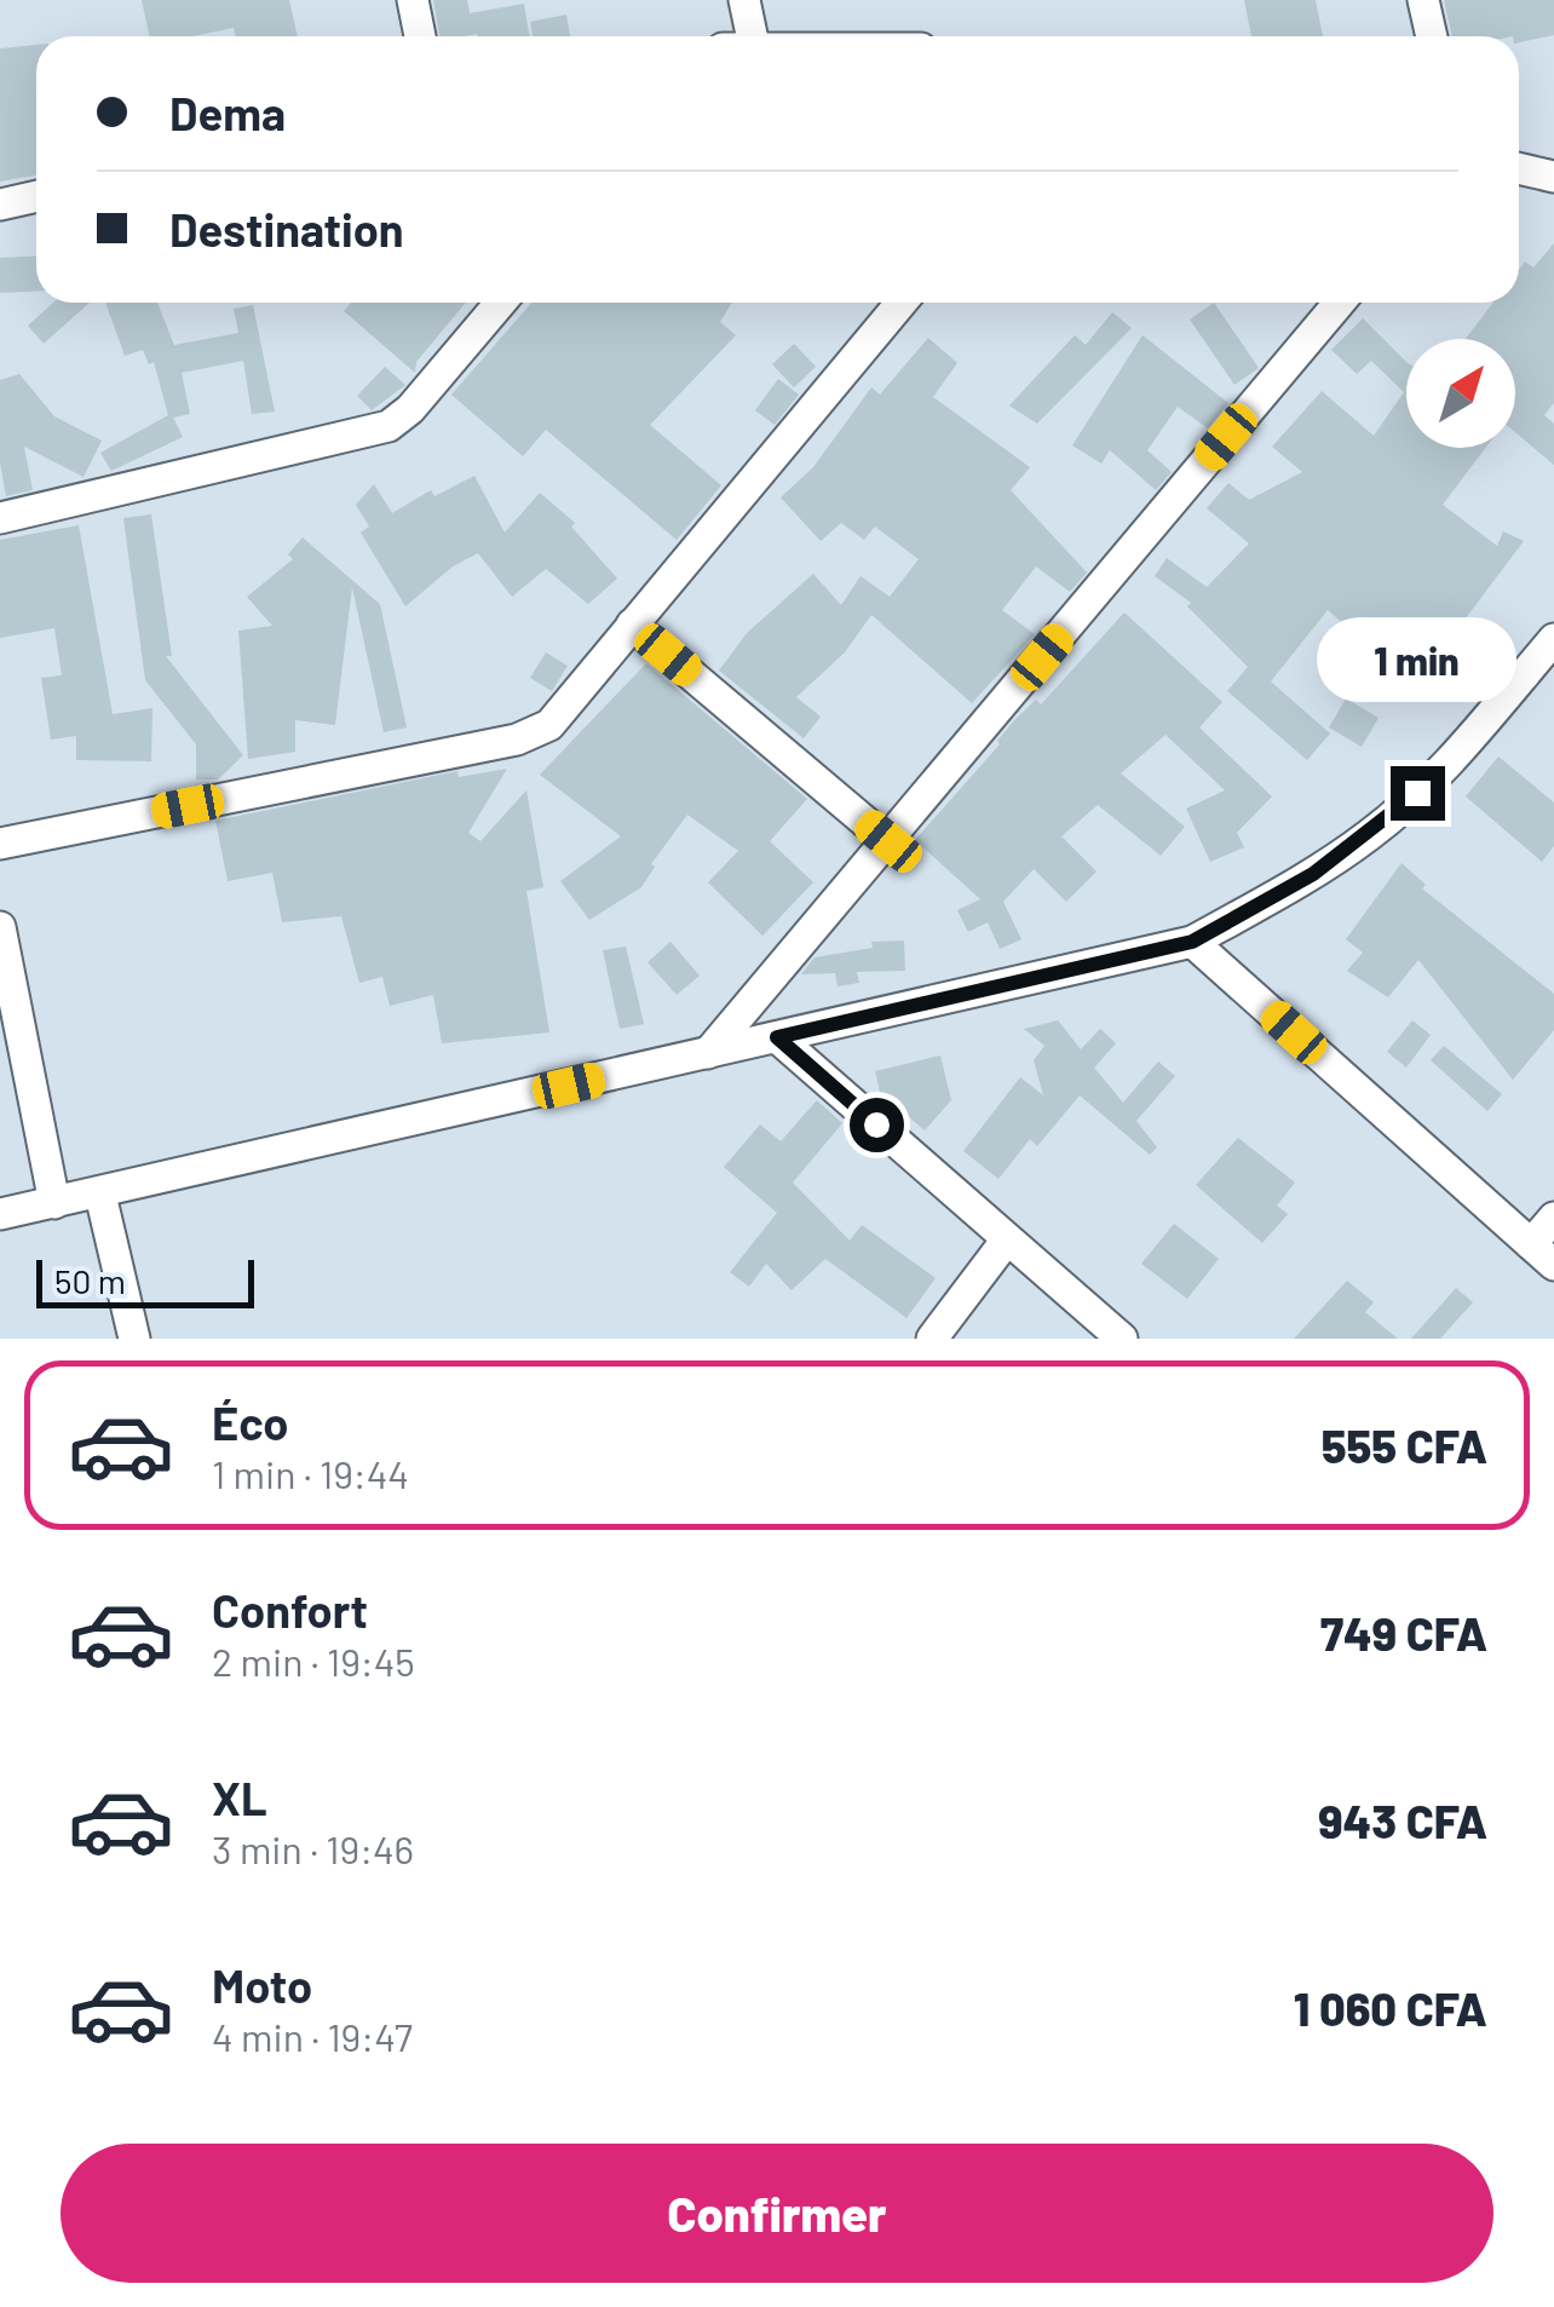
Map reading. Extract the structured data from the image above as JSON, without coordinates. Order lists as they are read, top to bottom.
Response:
{
  "scale_bar": "50 m",
  "north": "top right",
  "page": {
    "banner": ["Dema", "Destination"],
    "bubble": "1 min",
    "scale": "50 m",
    "list": [
      {
        "name": "Éco",
        "note": "1 min · 19:44",
        "value": "555 CFA"
      },
      {
        "name": "Confort",
        "note": "2 min · 19:45",
        "value": "749 CFA"
      },
      {
        "name": "XL",
        "note": "3 min · 19:46",
        "value": "943 CFA"
      },
      {
        "name": "Moto",
        "note": "4 min · 19:47",
        "value": "1 060 CFA"
      }
    ],
    "buttons": "Confirmer"
  }
}
